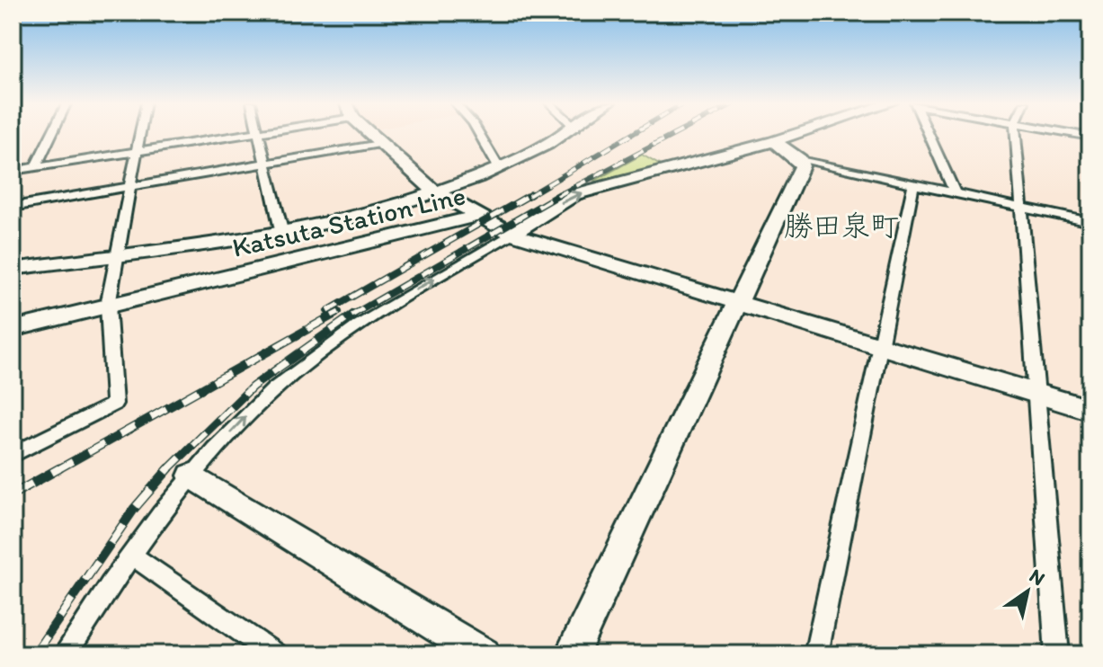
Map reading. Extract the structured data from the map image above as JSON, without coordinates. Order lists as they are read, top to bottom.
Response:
{
  "streets": {
    "street": ["Katsuta Station Line"]
  },
  "districts": ["勝田泉町"],
  "north": "top right"
}
